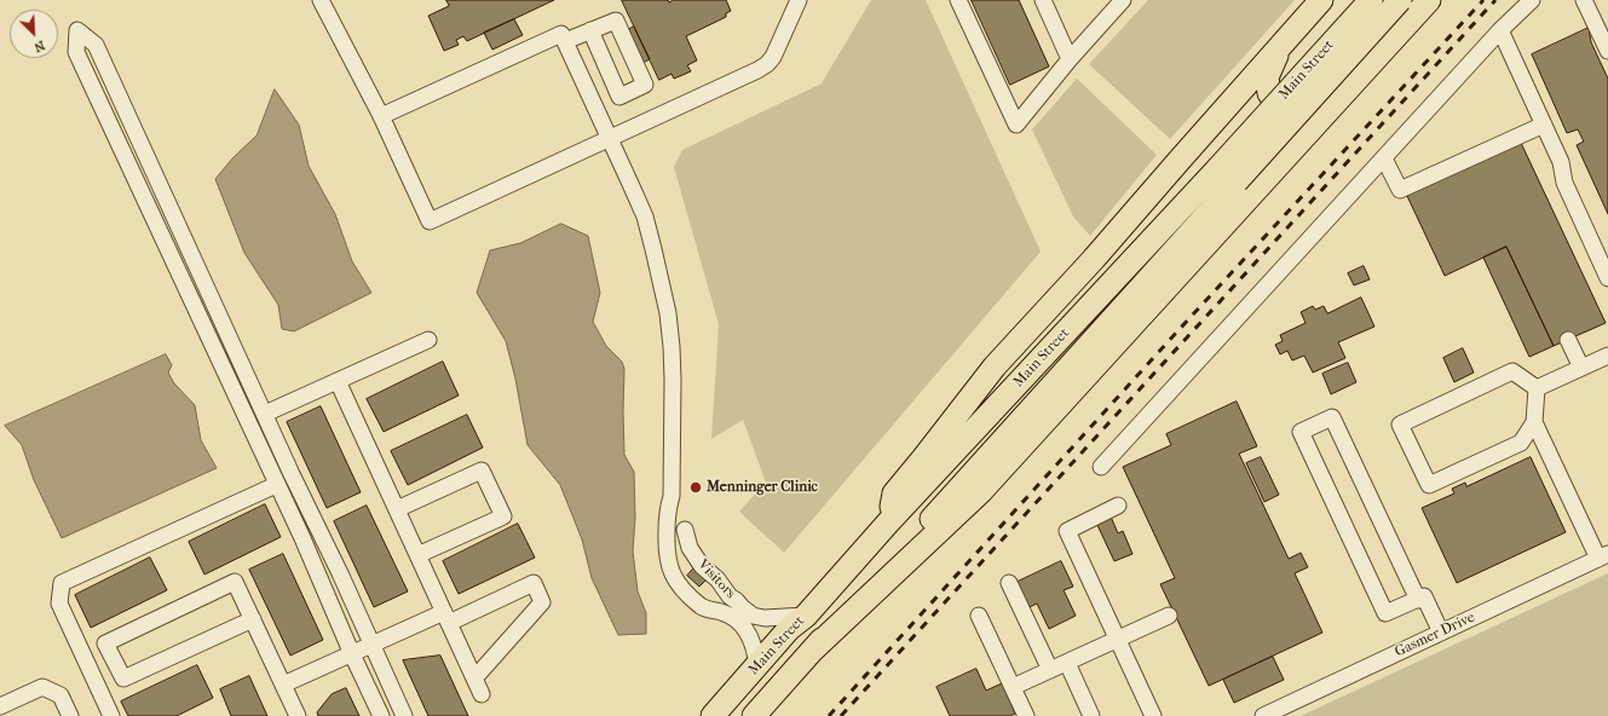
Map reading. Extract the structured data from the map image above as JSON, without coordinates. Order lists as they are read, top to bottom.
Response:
{
  "streets": {
    "highway": ["Main Street"],
    "street": ["Gasmer Drive"]
  },
  "places": ["Menninger Clinic"],
  "north": "bottom right"
}
